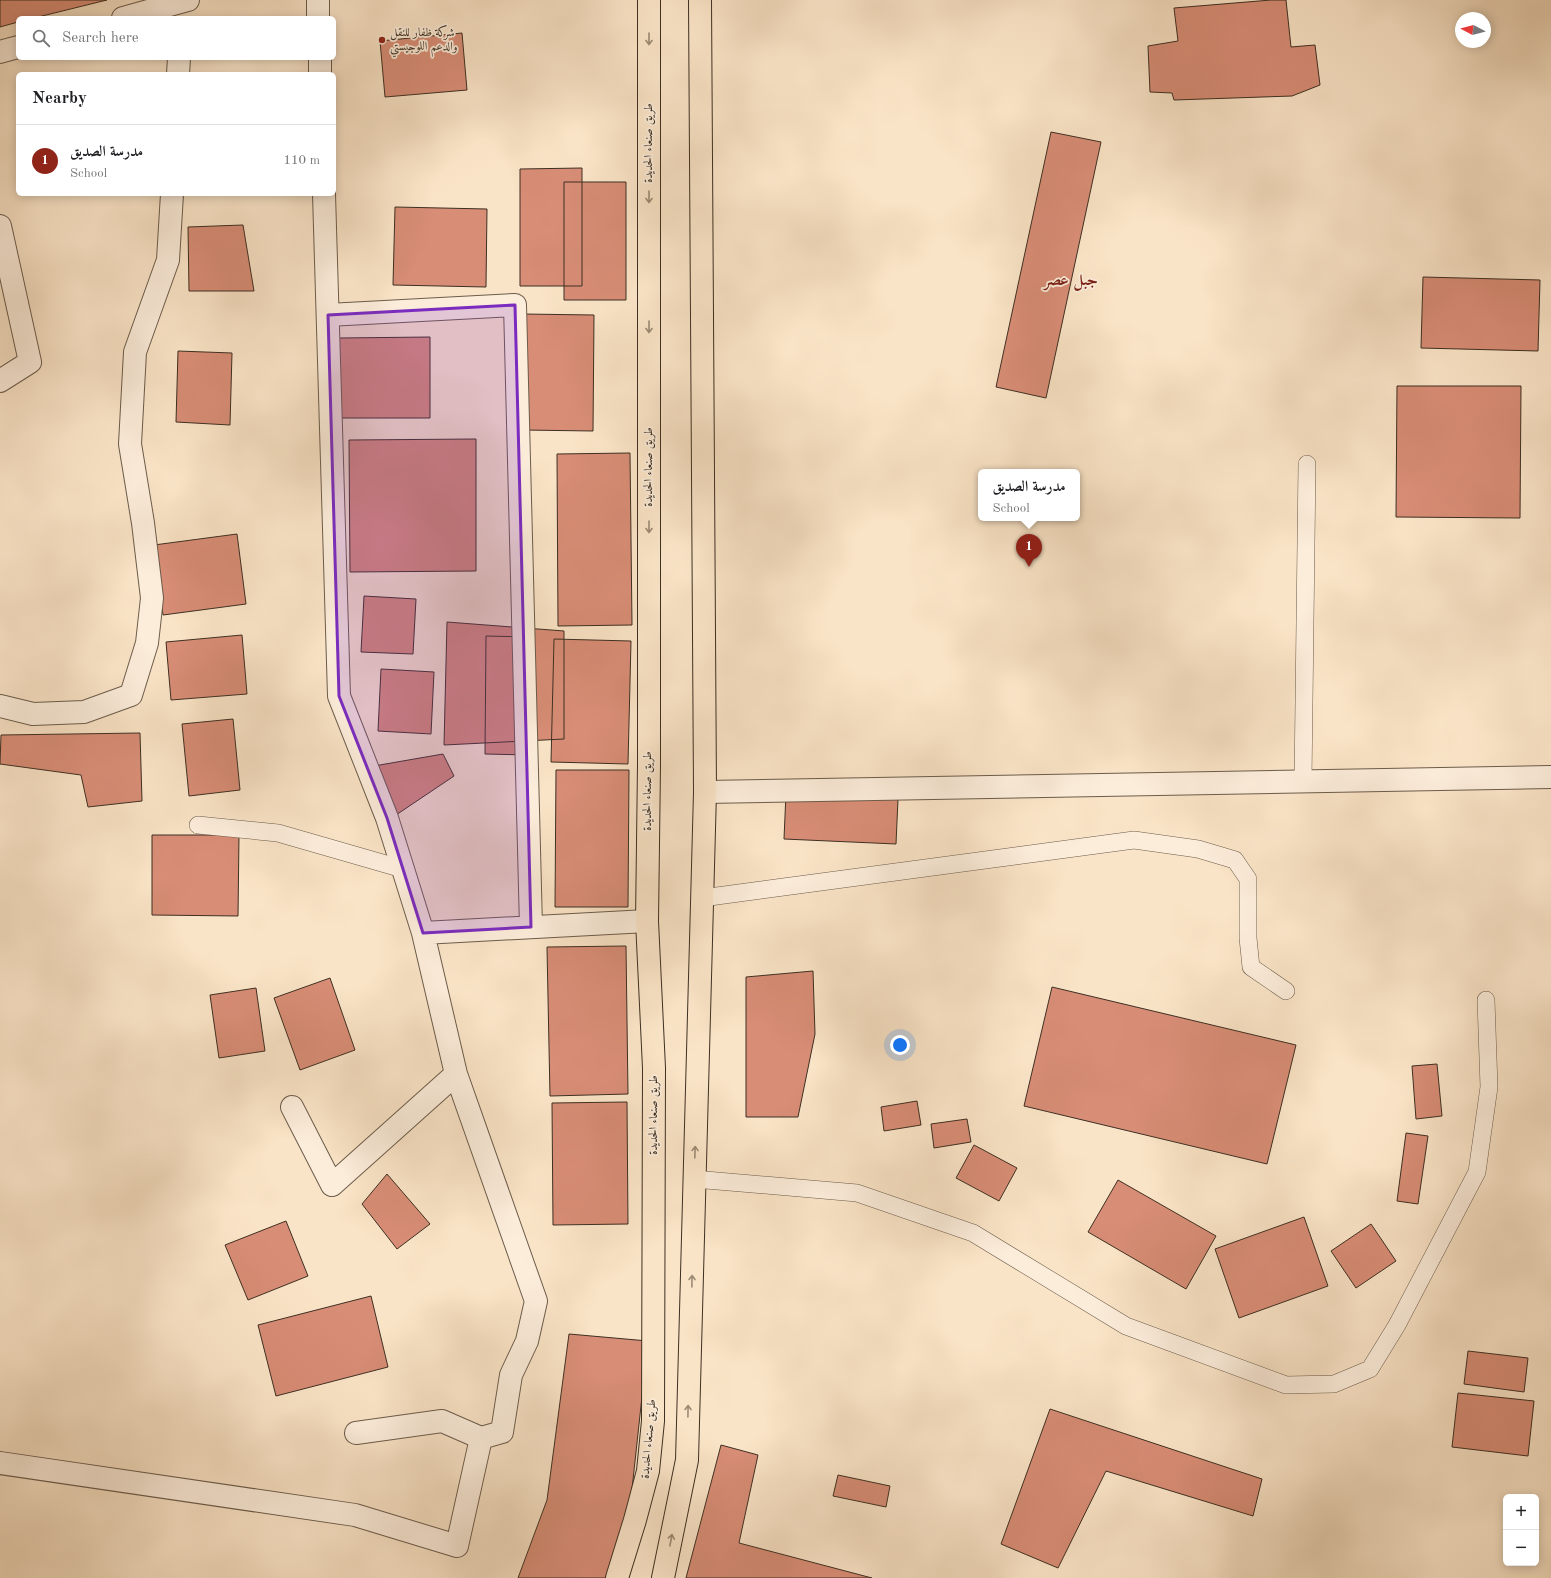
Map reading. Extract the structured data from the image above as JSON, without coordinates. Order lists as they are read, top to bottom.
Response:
{
  "streets": {
    "main road": ["طريق صنعاء الحديدة"]
  },
  "districts": ["جبل عصر"],
  "places": ["شركة ظفار للنقل والدعم اللوجيستي"],
  "north": "left",
  "page": {
    "search": "Search here",
    "heading": "Nearby",
    "list": [
      {
        "mark": "1",
        "name": "مدرسة الصديق",
        "note": "School",
        "value": "110 m"
      }
    ],
    "popup": ["مدرسة الصديق", "School"],
    "pins": "1",
    "map_buttons": ["+", "−"]
  }
}
